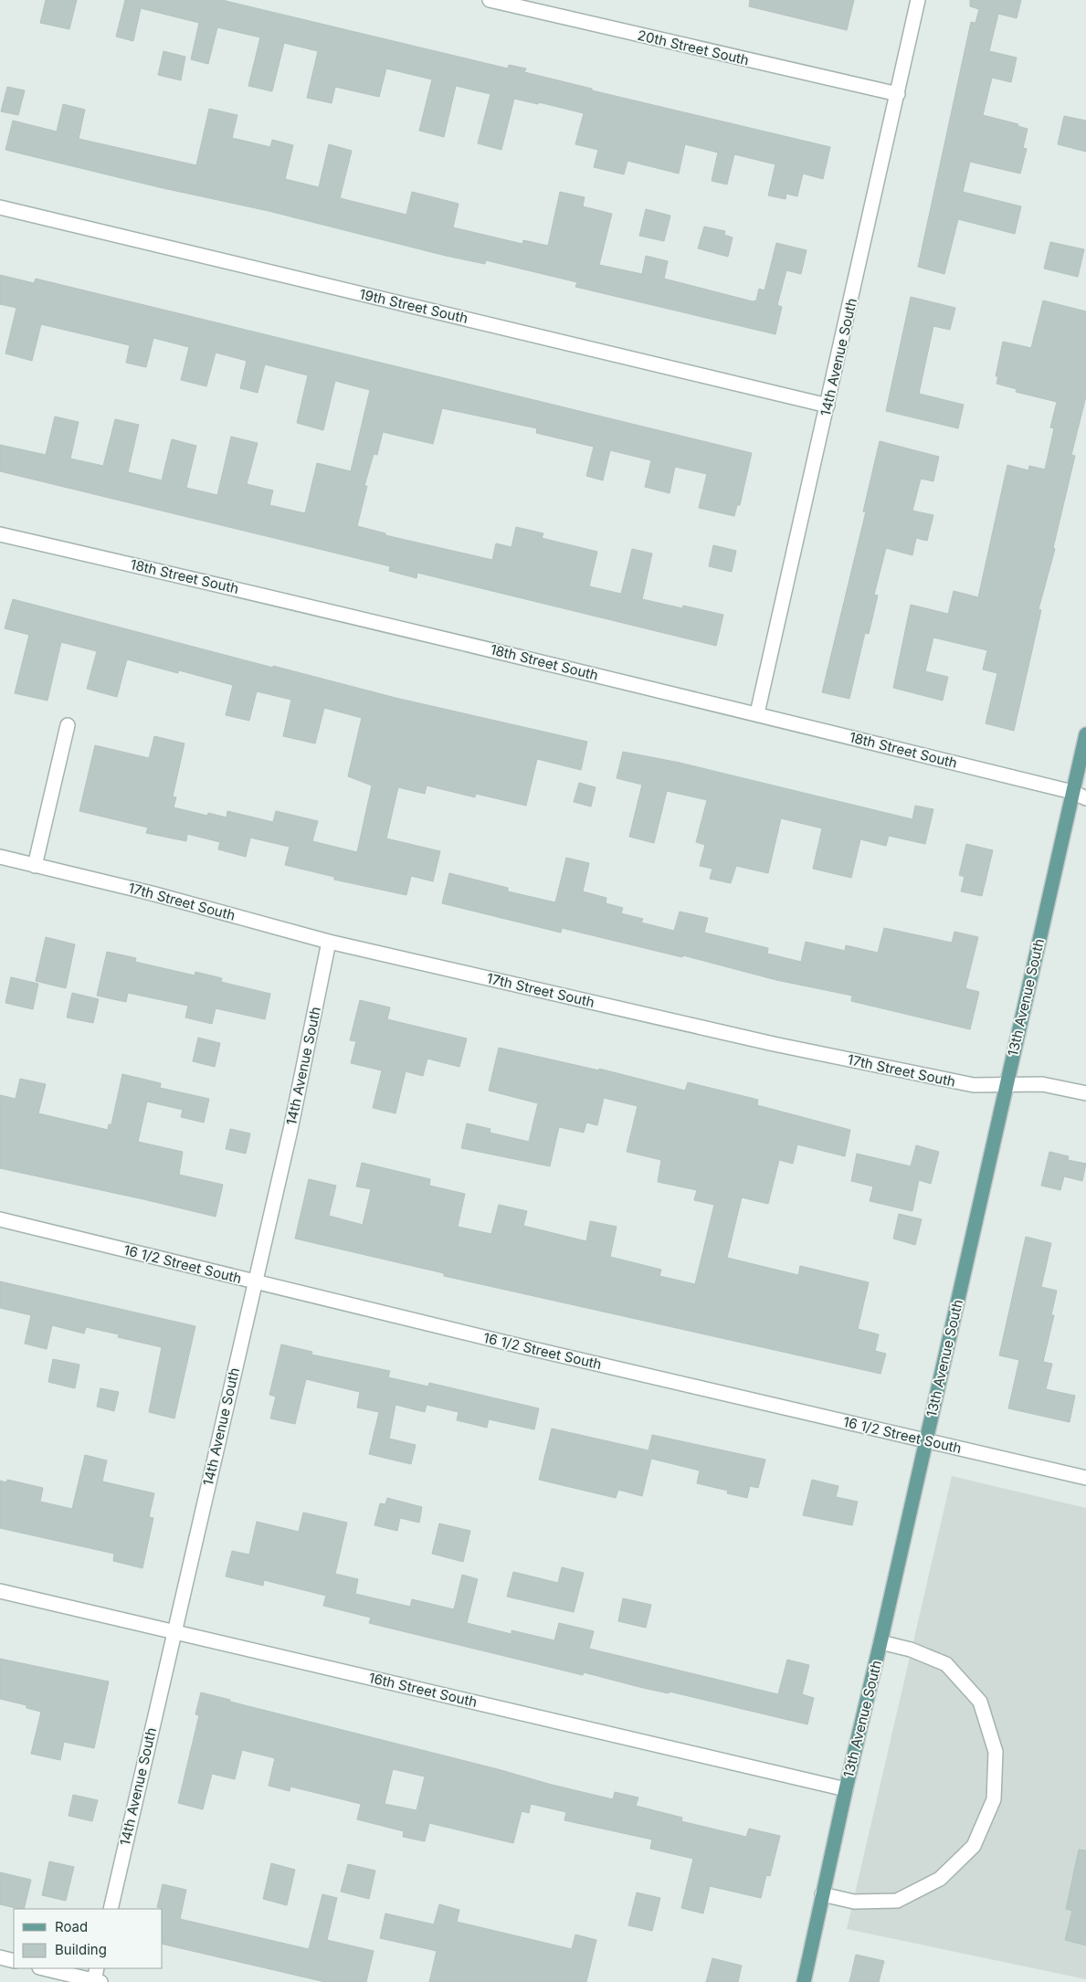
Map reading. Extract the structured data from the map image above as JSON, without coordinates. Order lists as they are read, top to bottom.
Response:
{
  "streets": {
    "main road": ["13th Avenue South"],
    "street": [
      "20th Street South",
      "19th Street South",
      "14th Avenue South",
      "18th Street South",
      "17th Street South",
      "16 1/2 Street South",
      "16th Street South"
    ]
  },
  "crossings": [
    ["20th Street South", "14th Avenue South"],
    ["19th Street South", "14th Avenue South"],
    ["14th Avenue South", "18th Street South"],
    ["14th Avenue South", "17th Street South"],
    ["14th Avenue South", "16 1/2 Street South"],
    ["14th Avenue South", "16th Street South"],
    ["18th Street South", "13th Avenue South"],
    ["17th Street South", "13th Avenue South"],
    ["13th Avenue South", "16 1/2 Street South"],
    ["13th Avenue South", "16th Street South"]
  ],
  "legend": ["Road", "Building"]
}
